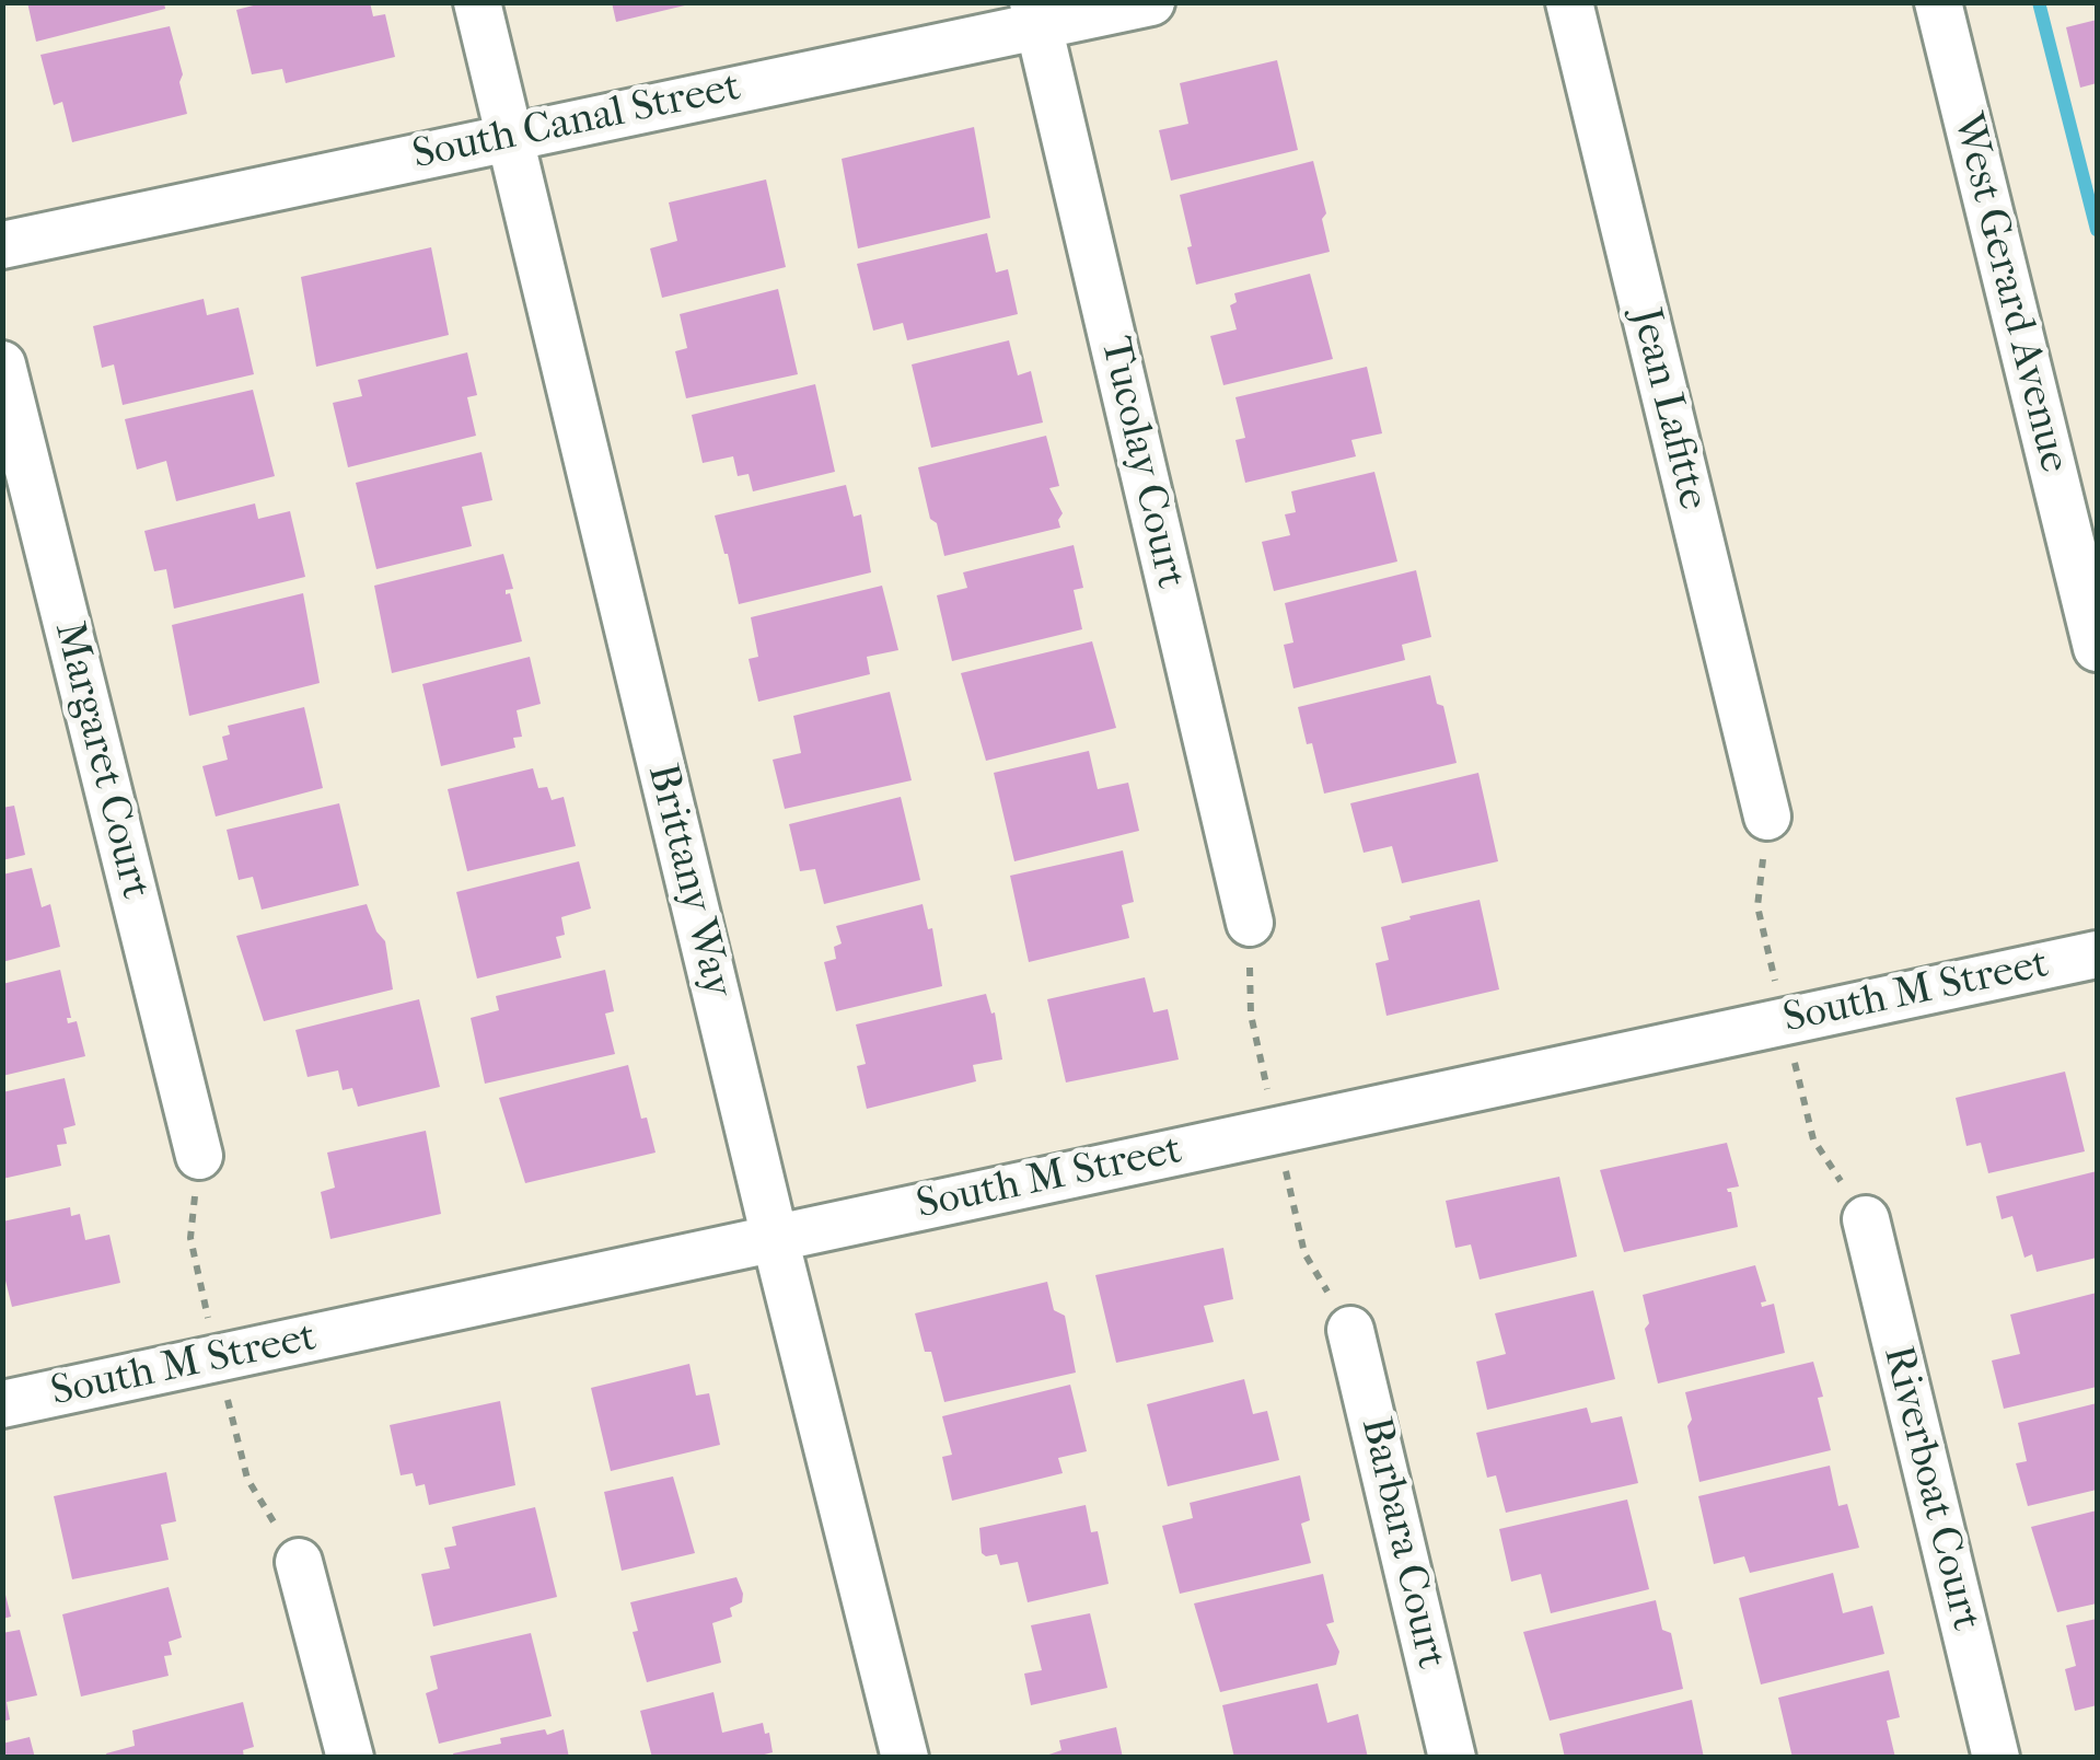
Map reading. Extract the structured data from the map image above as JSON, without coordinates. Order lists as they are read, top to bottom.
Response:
{
  "streets": {
    "street": [
      "South Canal Street",
      "West Gerard Avenue",
      "Jean Lafitte",
      "Tucolay Court",
      "Margaret Court",
      "Brittany Way",
      "South M Street",
      "Riverboat Court",
      "Barbara Court"
    ]
  },
  "crossings": [
    ["South Canal Street", "Tucolay Court"],
    ["South Canal Street", "Brittany Way"],
    ["Brittany Way", "South M Street"]
  ]
}
